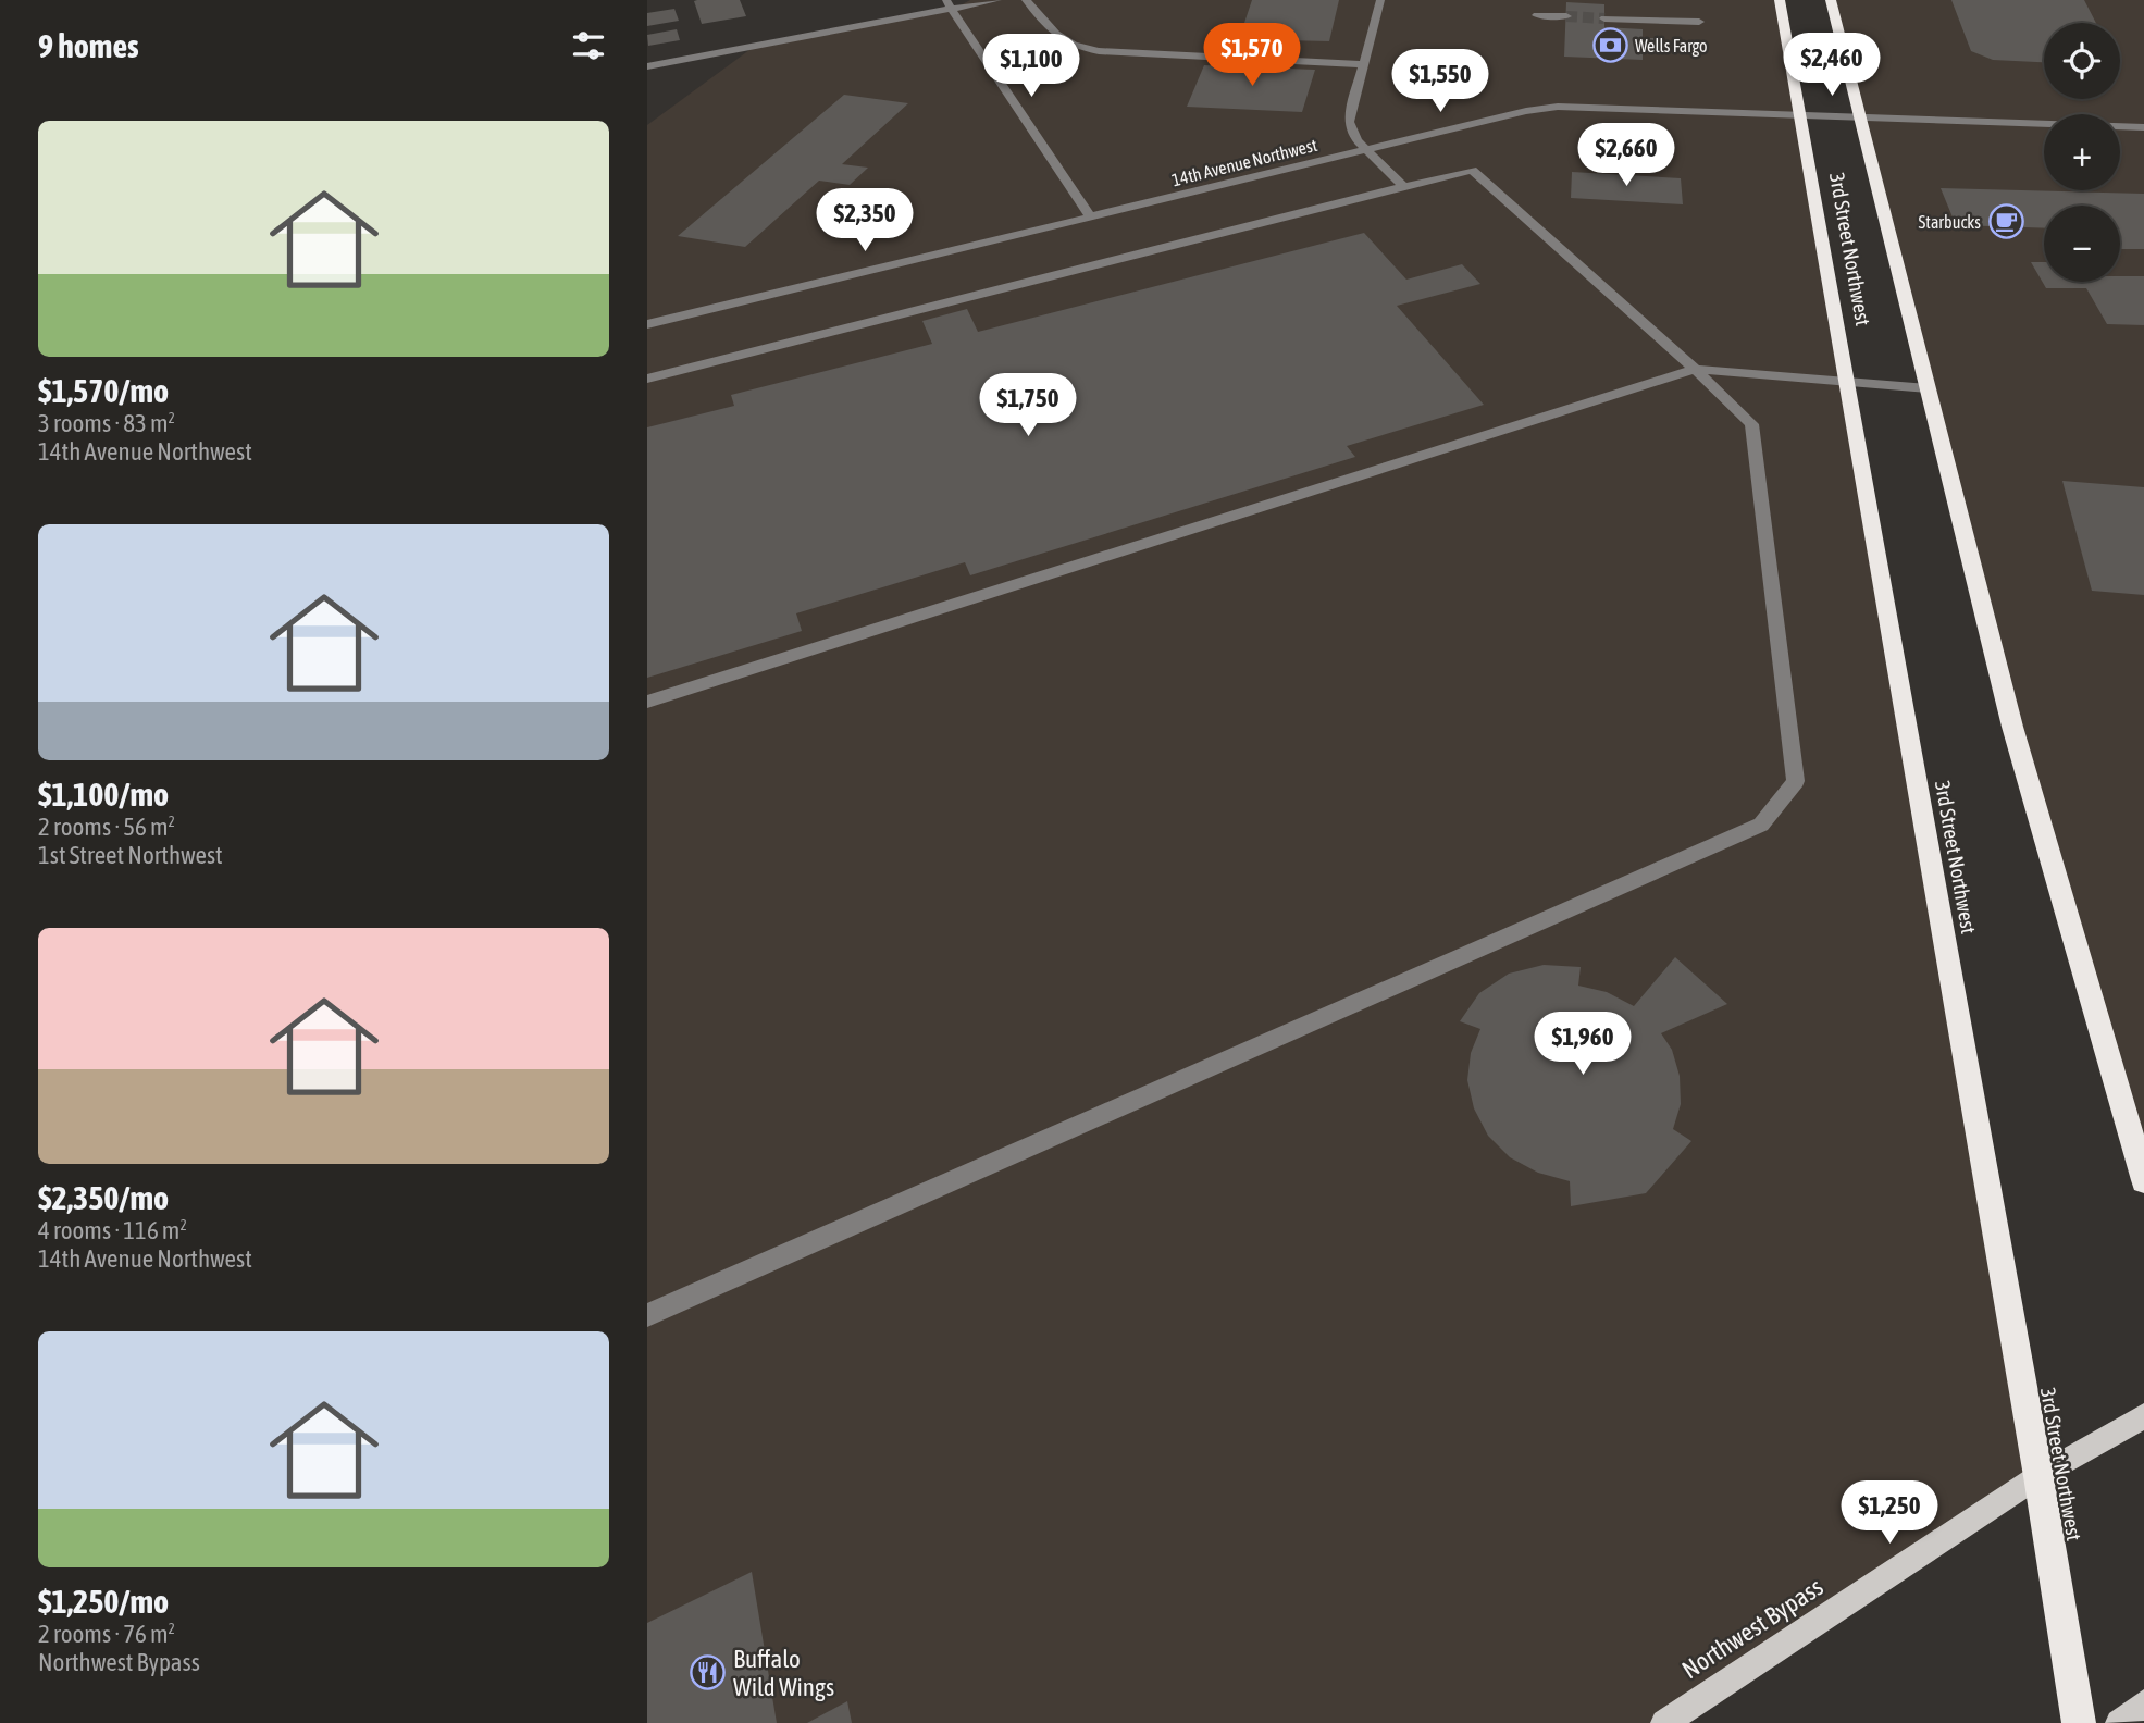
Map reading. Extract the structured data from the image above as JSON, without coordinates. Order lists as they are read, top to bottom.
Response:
{
  "streets": {
    "highway": ["3rd Street Northwest"],
    "main road": ["Northwest Bypass"],
    "street": ["14th Avenue Northwest"]
  },
  "crossings": [
    ["14th Avenue Northwest", "3rd Street Northwest"],
    ["3rd Street Northwest", "Northwest Bypass"]
  ],
  "places": {
    "bank": ["Wells Fargo"],
    "cafe": ["Starbucks"],
    "restaurant": ["Buffalo Wild Wings"]
  },
  "page": {
    "heading": "9 homes",
    "map_buttons": ["+", "−"],
    "price": [
      "$1,570",
      "$2,460",
      "$1,100",
      "$1,550",
      "$2,660",
      "$2,350",
      "$1,750",
      "$1,960",
      "$1,250"
    ],
    "list": [
      {
        "name": "$1,570/mo",
        "note": "3 rooms · 83 m² · 14th Avenue Northwest"
      },
      {
        "name": "$1,100/mo",
        "note": "2 rooms · 56 m² · 1st Street Northwest"
      },
      {
        "name": "$2,350/mo",
        "note": "4 rooms · 116 m² · 14th Avenue Northwest"
      },
      {
        "name": "$1,250/mo",
        "note": "2 rooms · 76 m² · Northwest Bypass"
      }
    ]
  }
}
